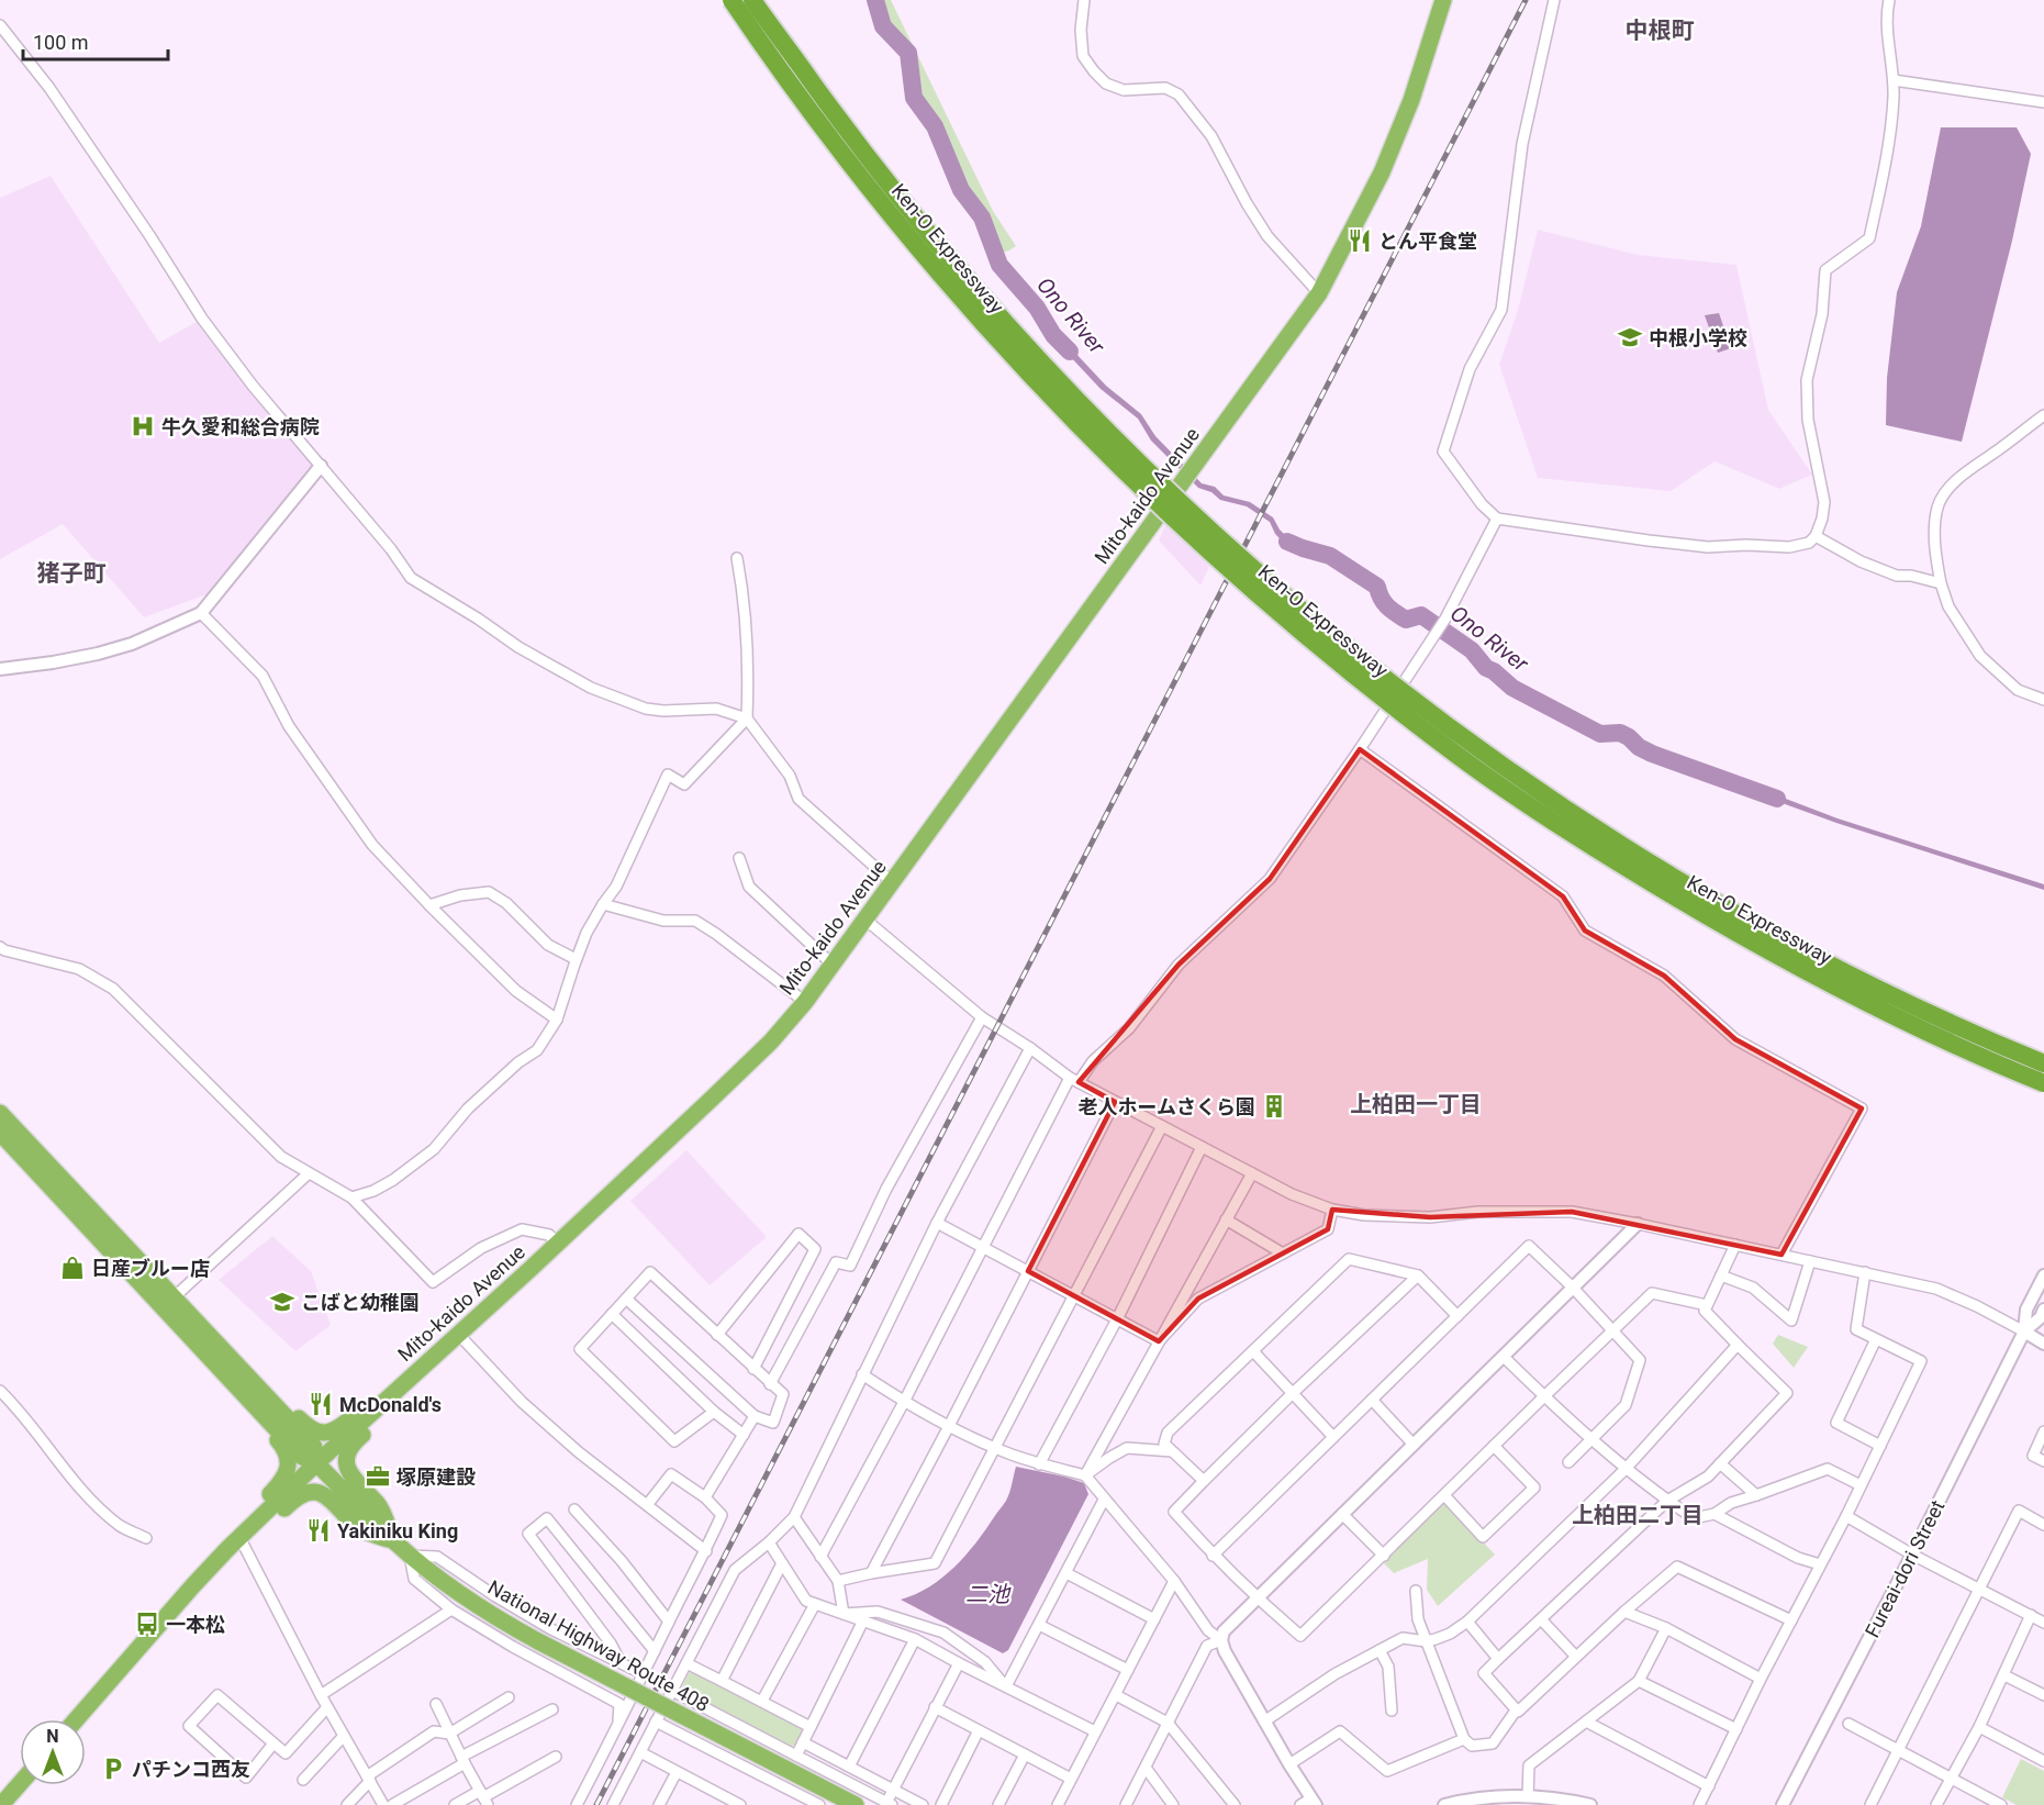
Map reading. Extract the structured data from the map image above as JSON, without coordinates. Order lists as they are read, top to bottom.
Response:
{
  "streets": {
    "highway": ["Ken-O Expressway", "Mito-kaido Avenue", "National Highway Route 408"],
    "street": ["Fureai-dori Street"]
  },
  "crossings": [
    ["Mito-kaido Avenue", "National Highway Route 408"]
  ],
  "districts": [
    "中根町",
    "猪子町",
    "上柏田一丁目",
    "上柏田二丁目"
  ],
  "water": ["Ono River", "二池"],
  "places": {
    "restaurant": ["とん平食堂", "McDonald's", "Yakiniku King"],
    "school or university": ["中根小学校", "こばと幼稚園"],
    "hospital": ["牛久愛和総合病院"],
    "building": ["老人ホームさくら園"],
    "shop": ["日産ブルー店"],
    "office": ["塚原建設"],
    "bus stop": ["一本松"],
    "parking": ["パチンコ西友"]
  },
  "scale_bar": "100 m",
  "north": "top"
}
